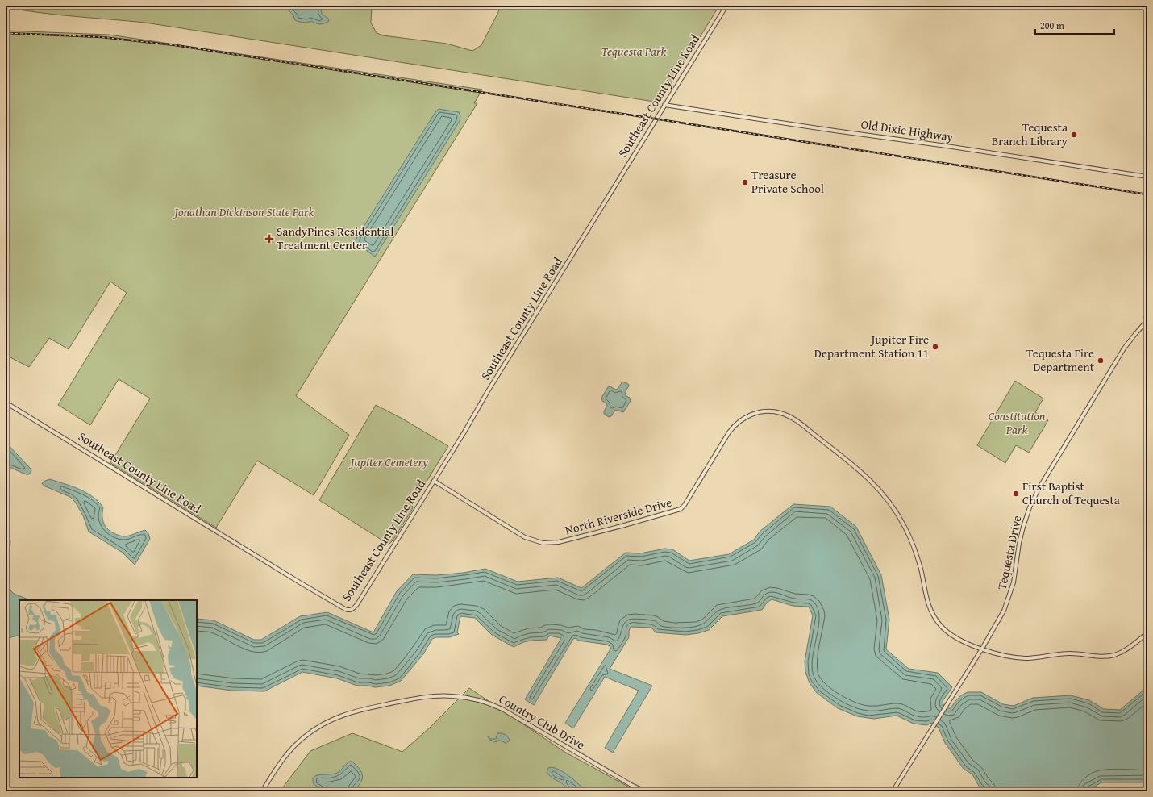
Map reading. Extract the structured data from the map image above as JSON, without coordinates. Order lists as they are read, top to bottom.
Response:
{
  "streets": {
    "street": [
      "Southeast County Line Road",
      "Old Dixie Highway",
      "North Riverside Drive",
      "Tequesta Drive",
      "Country Club Drive"
    ]
  },
  "crossings": [
    ["Southeast County Line Road", "Old Dixie Highway"],
    ["Southeast County Line Road", "North Riverside Drive"],
    ["North Riverside Drive", "Tequesta Drive"]
  ],
  "parks": [
    "Tequesta Park",
    "Jonathan Dickinson State Park",
    "Constitution Park",
    "Jupiter Cemetery"
  ],
  "places": {
    "other": [
      "Tequesta Branch Library",
      "Treasure Private School",
      "Jupiter Fire Department Station 11",
      "Tequesta Fire Department",
      "First Baptist Church of Tequesta"
    ],
    "health": ["SandyPines Residential Treatment Center"]
  },
  "scale_bar": "200 m"
}
